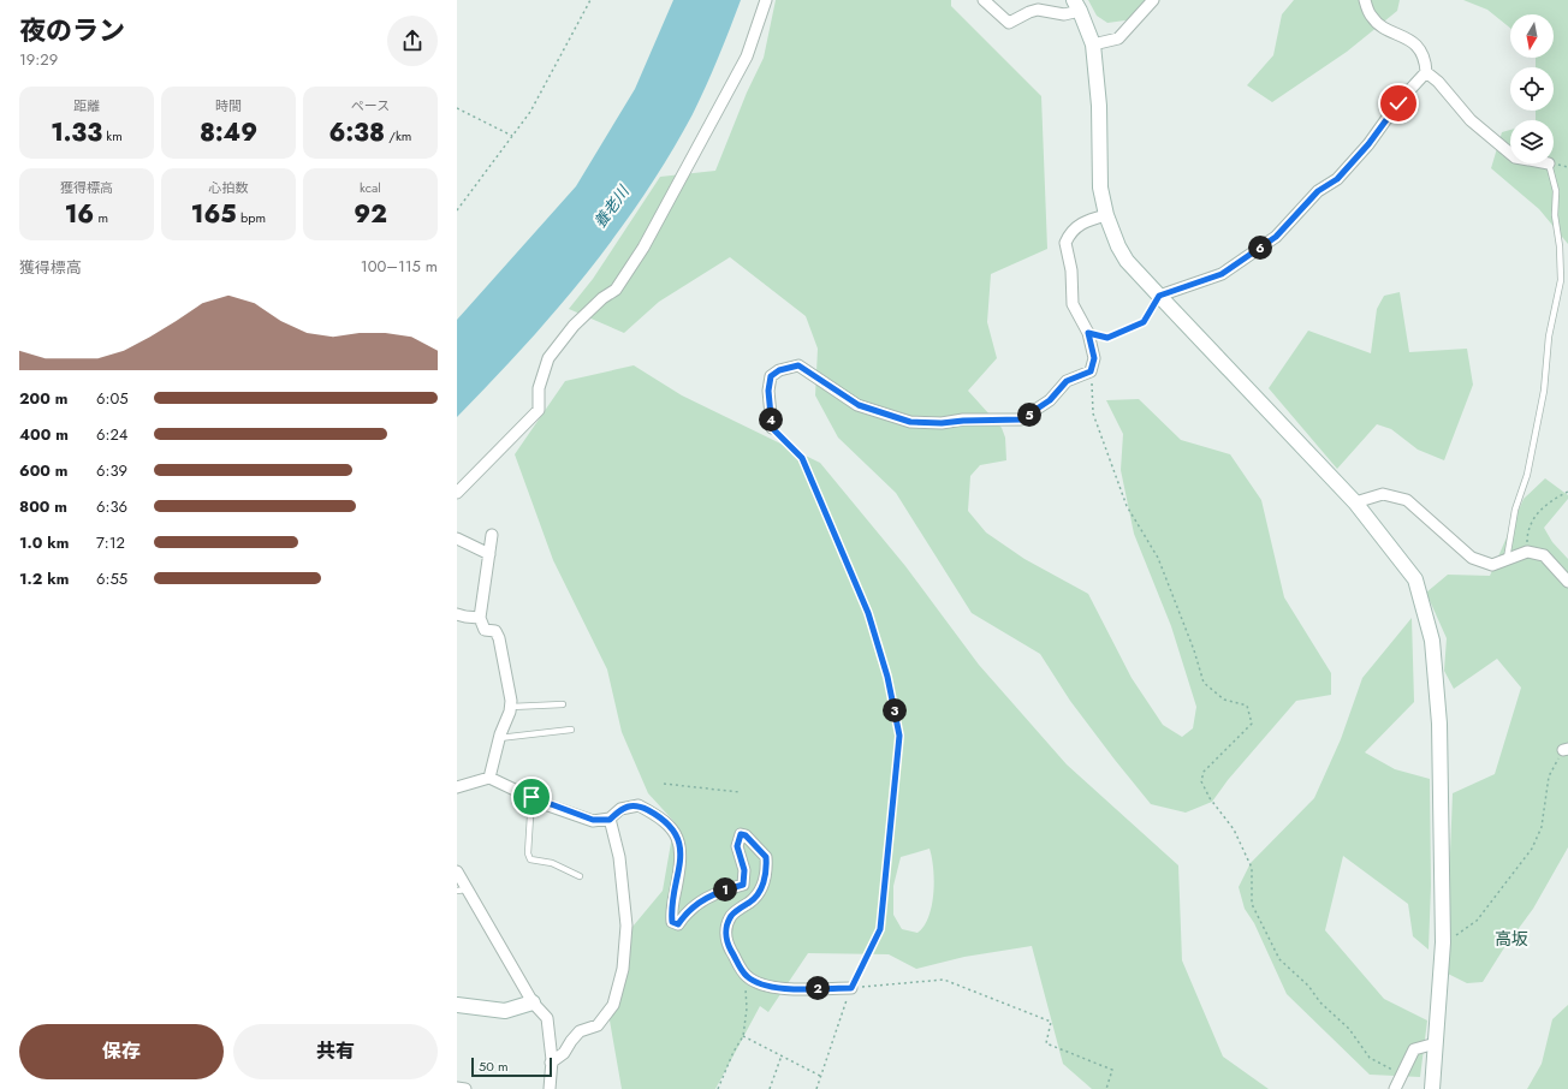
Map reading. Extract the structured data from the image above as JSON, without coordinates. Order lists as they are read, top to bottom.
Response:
{
  "districts": ["高坂"],
  "water": ["養老川"],
  "scale_bar": "50 m",
  "north": "bottom",
  "page": {
    "heading": ["夜のラン", "19:29"],
    "stats": [
      ["距離", "1.33 km"],
      ["時間", "8:49"],
      ["ペース", "6:38 /km"],
      ["獲得標高", "16 m"],
      ["心拍数", "165 bpm"],
      ["kcal", "92"]
    ],
    "pins": [
      "6",
      "5",
      "4",
      "3",
      "1",
      "2"
    ],
    "chart": ["獲得標高", "100–115 m"],
    "list": [
      {
        "name": "200 m",
        "note": "6:05"
      },
      {
        "name": "400 m",
        "note": "6:24"
      },
      {
        "name": "600 m",
        "note": "6:39"
      },
      {
        "name": "800 m",
        "note": "6:36"
      },
      {
        "name": "1.0 km",
        "note": "7:12"
      },
      {
        "name": "1.2 km",
        "note": "6:55"
      }
    ],
    "buttons": ["保存", "共有"],
    "scale": "50 m"
  }
}
